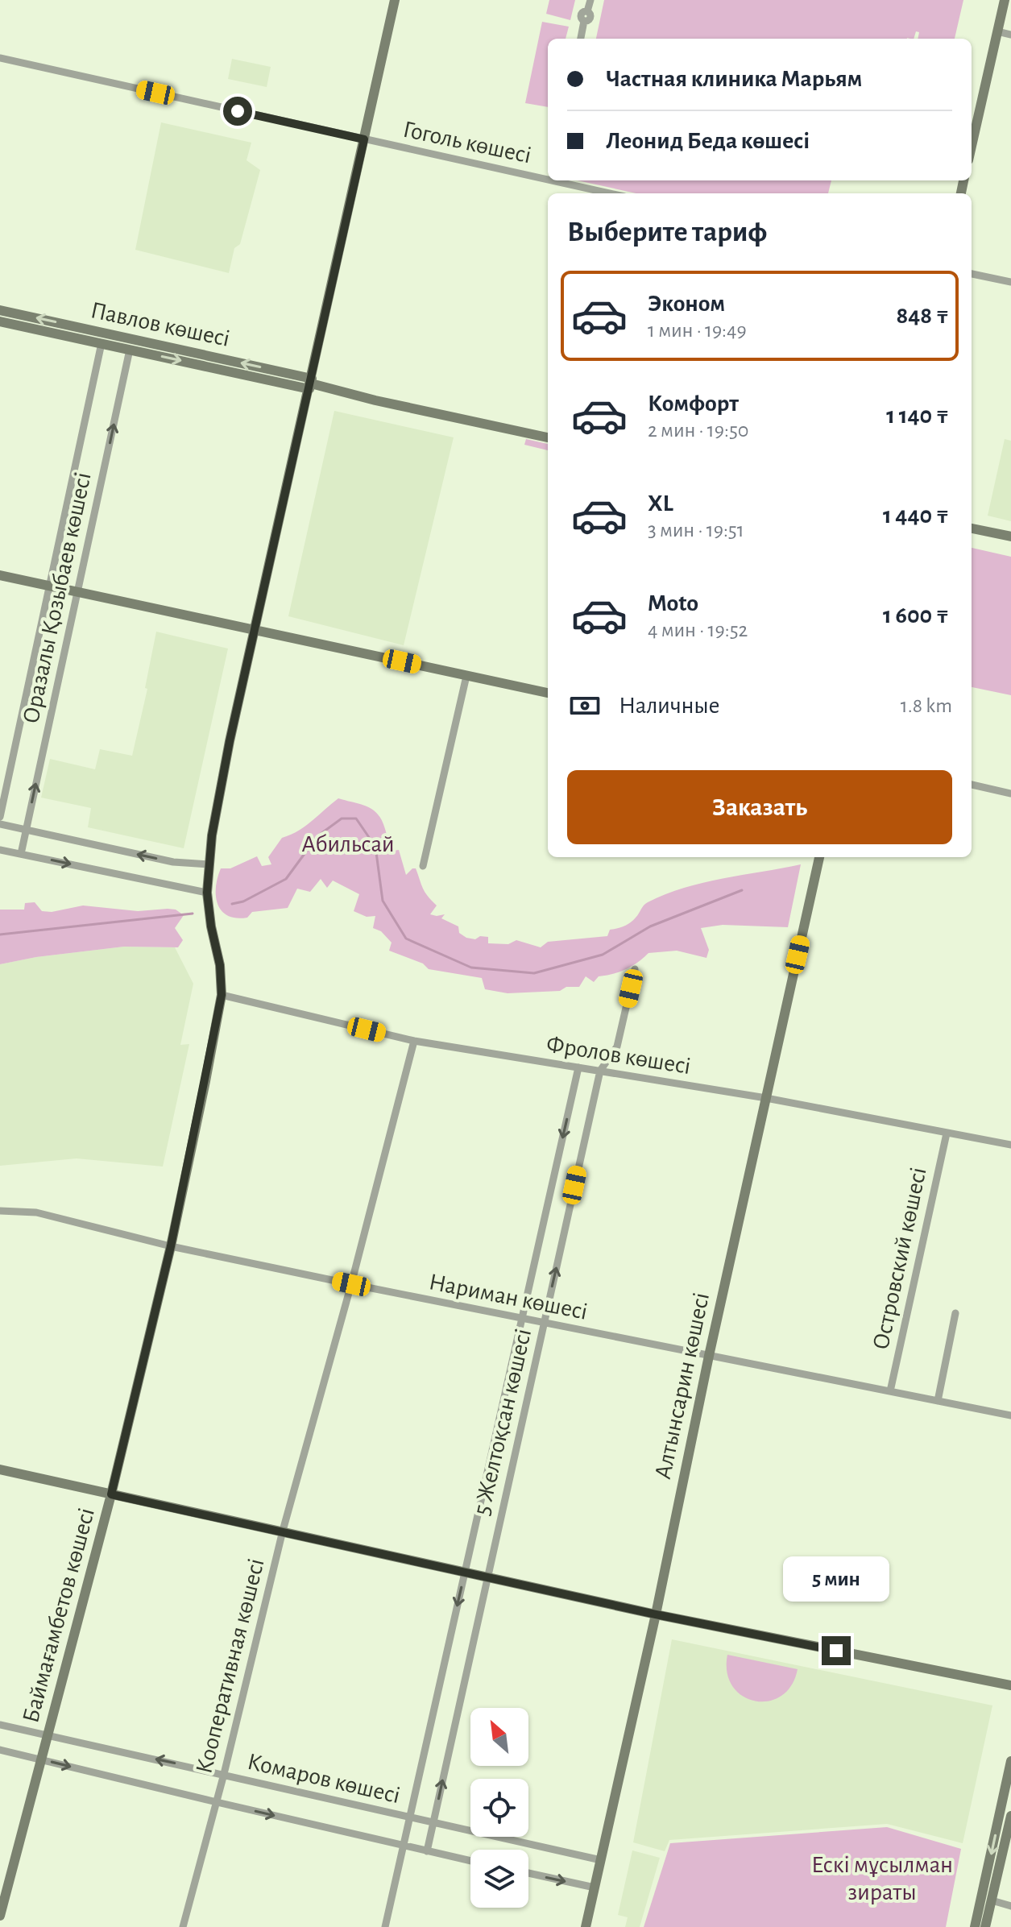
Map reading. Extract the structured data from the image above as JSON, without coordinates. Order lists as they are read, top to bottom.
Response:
{
  "streets": {
    "street": [
      "Гоголь көшесі",
      "Павлов көшесі",
      "Оразалы Қозыбаев көшесі",
      "Фролов көшесі",
      "Островский көшесі",
      "Нариман көшесі",
      "Алтынсарин көшесі",
      "5 Желтоқсан көшесі",
      "Баймағамбетов көшесі",
      "Кооперативная көшесі",
      "Комаров көшесі"
    ]
  },
  "crossings": [
    ["Гоголь көшесі", "Баймағамбетов көшесі"],
    ["Павлов көшесі", "Оразалы Қозыбаев көшесі"],
    ["Павлов көшесі", "Баймағамбетов көшесі"],
    ["Фролов көшесі", "Островский көшесі"],
    ["Фролов көшесі", "Алтынсарин көшесі"],
    ["Фролов көшесі", "5 Желтоқсан көшесі"],
    ["Фролов көшесі", "Баймағамбетов көшесі"],
    ["Фролов көшесі", "Кооперативная көшесі"],
    ["Островский көшесі", "Нариман көшесі"],
    ["Нариман көшесі", "Алтынсарин көшесі"],
    ["Нариман көшесі", "5 Желтоқсан көшесі"],
    ["Нариман көшесі", "Баймағамбетов көшесі"],
    ["Нариман көшесі", "Кооперативная көшесі"],
    ["Алтынсарин көшесі", "Комаров көшесі"],
    ["5 Желтоқсан көшесі", "Комаров көшесі"],
    ["Баймағамбетов көшесі", "Комаров көшесі"],
    ["Кооперативная көшесі", "Комаров көшесі"]
  ],
  "parks": ["Абильсай", "Ескі мұсылман зираты"],
  "north": "top left",
  "page": {
    "banner": ["Частная клиника Марьям", "Леонид Беда көшесі"],
    "heading": "Выберите тариф",
    "list": [
      {
        "name": "Эконом",
        "note": "1 мин · 19:49",
        "value": "848 ₸"
      },
      {
        "name": "Комфорт",
        "note": "2 мин · 19:50",
        "value": "1 140 ₸"
      },
      {
        "name": "XL",
        "note": "3 мин · 19:51",
        "value": "1 440 ₸"
      },
      {
        "name": "Moto",
        "note": "4 мин · 19:52",
        "value": "1 600 ₸"
      }
    ],
    "pay": ["Наличные", "1.8 km"],
    "buttons": "Заказать",
    "bubble": "5 мин"
  }
}
